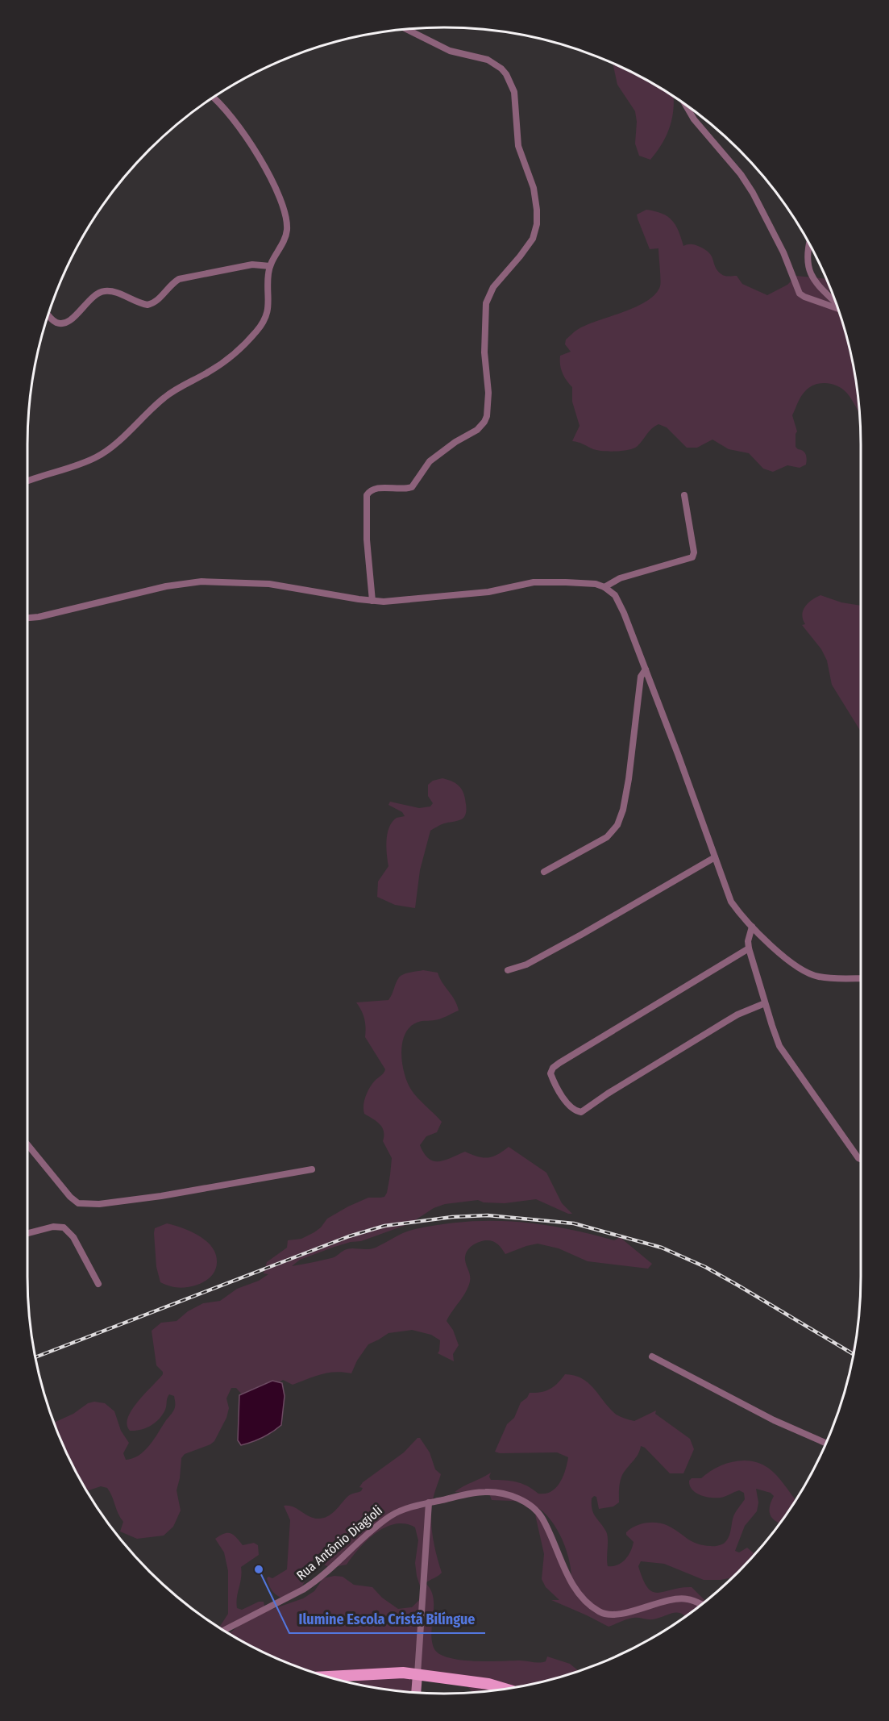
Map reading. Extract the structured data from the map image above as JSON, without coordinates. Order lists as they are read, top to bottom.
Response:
{
  "streets": {
    "street": ["Rua Antônio Diagioli"]
  },
  "places": ["Ilumine Escola Cristã Bilíngue"]
}
